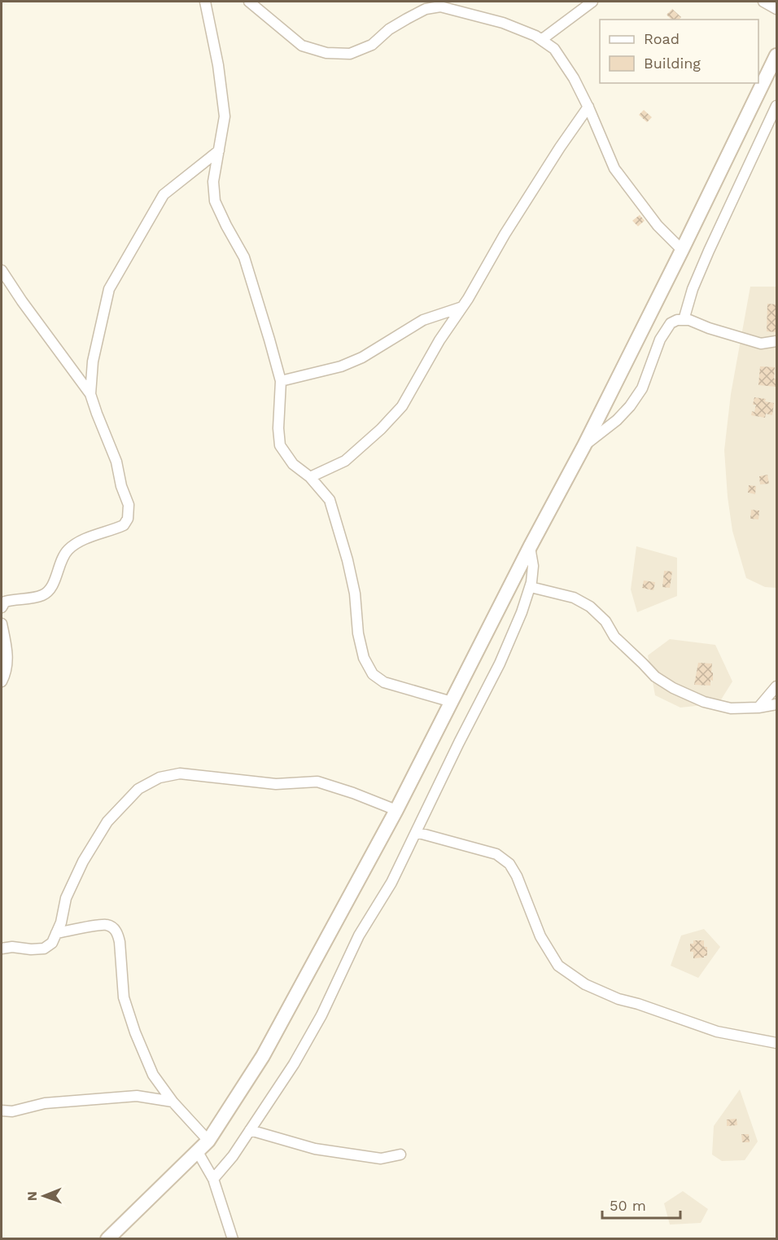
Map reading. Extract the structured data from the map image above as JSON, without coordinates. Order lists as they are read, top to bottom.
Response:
{
  "legend": ["Road", "Building"],
  "scale_bar": "50 m",
  "north": "left"
}
